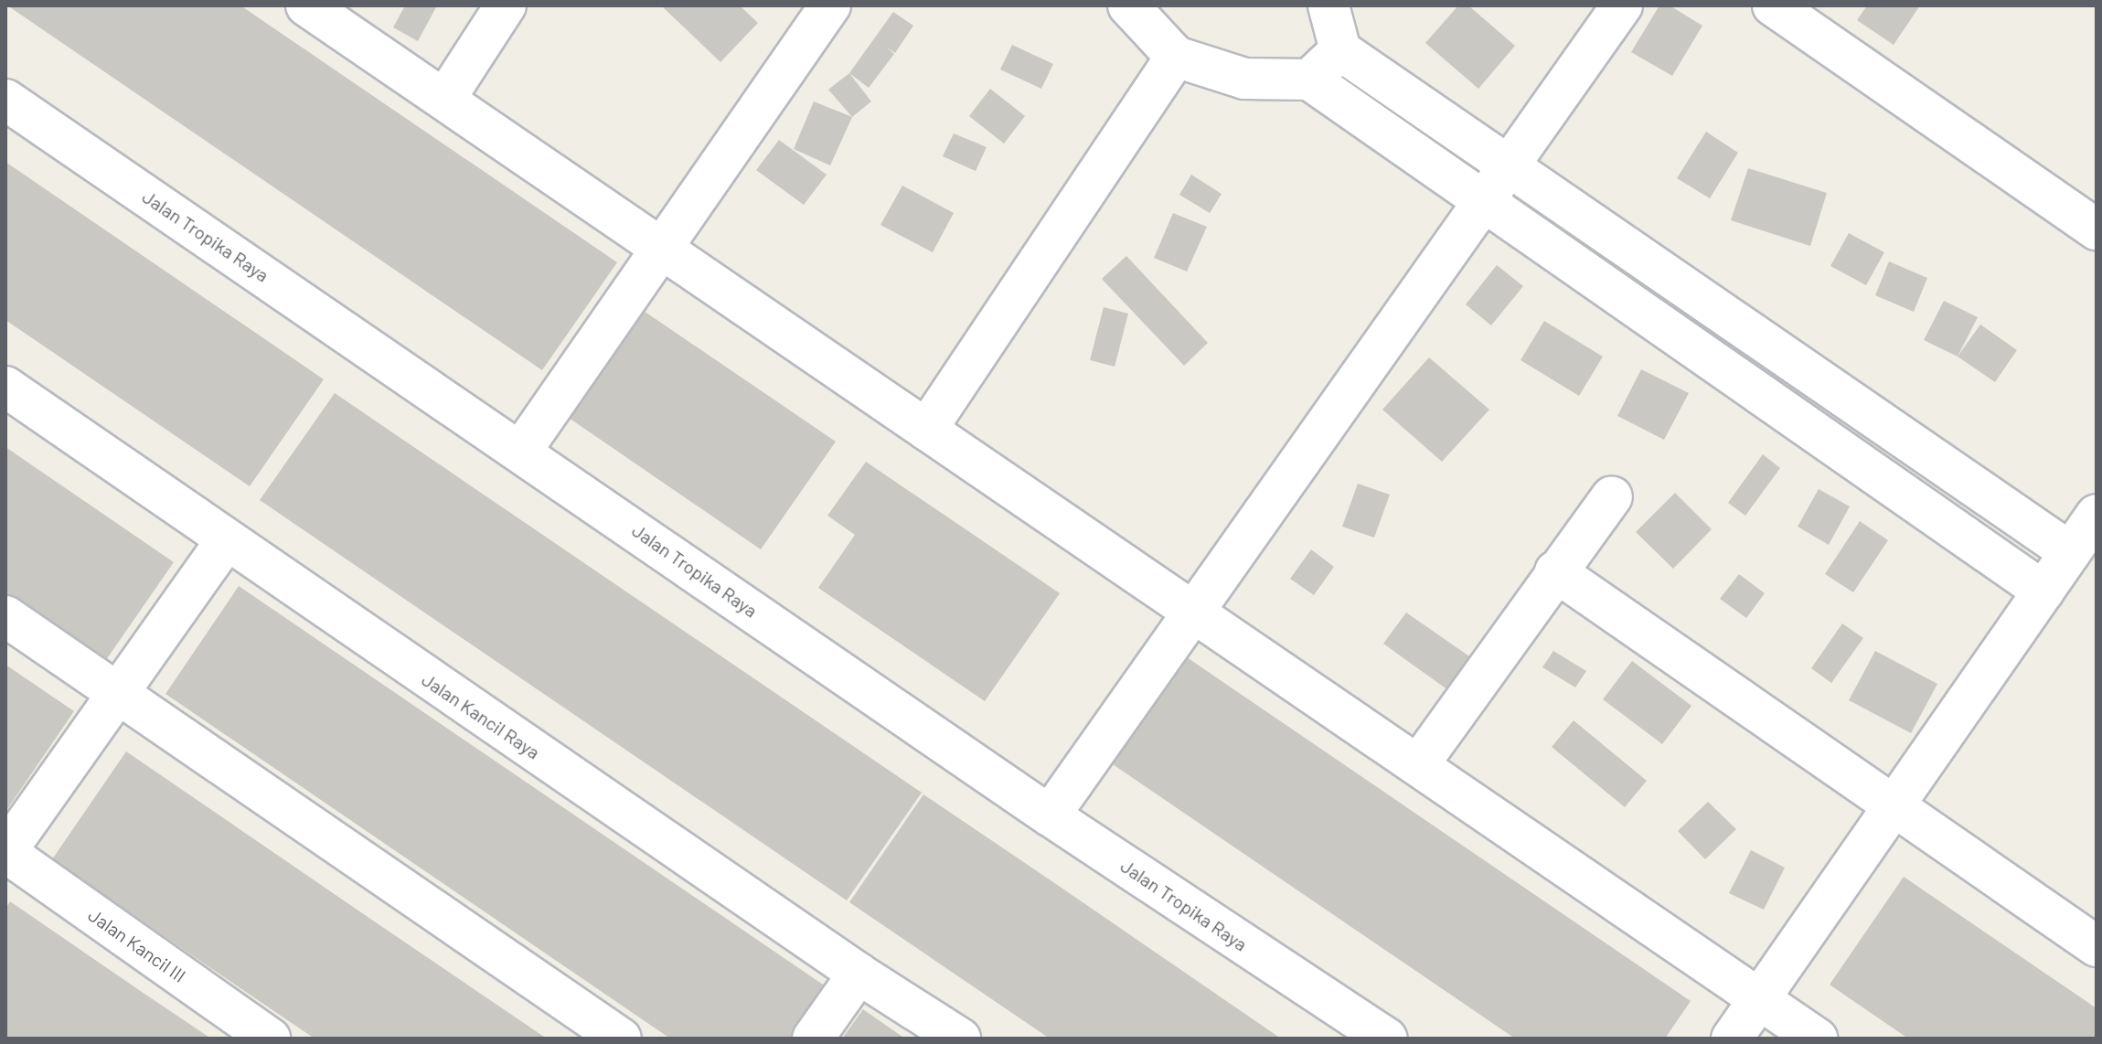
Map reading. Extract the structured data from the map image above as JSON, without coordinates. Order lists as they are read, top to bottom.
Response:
{
  "streets": {
    "street": ["Jalan Tropika Raya", "Jalan Kancil Raya", "Jalan Kancil III"]
  }
}
